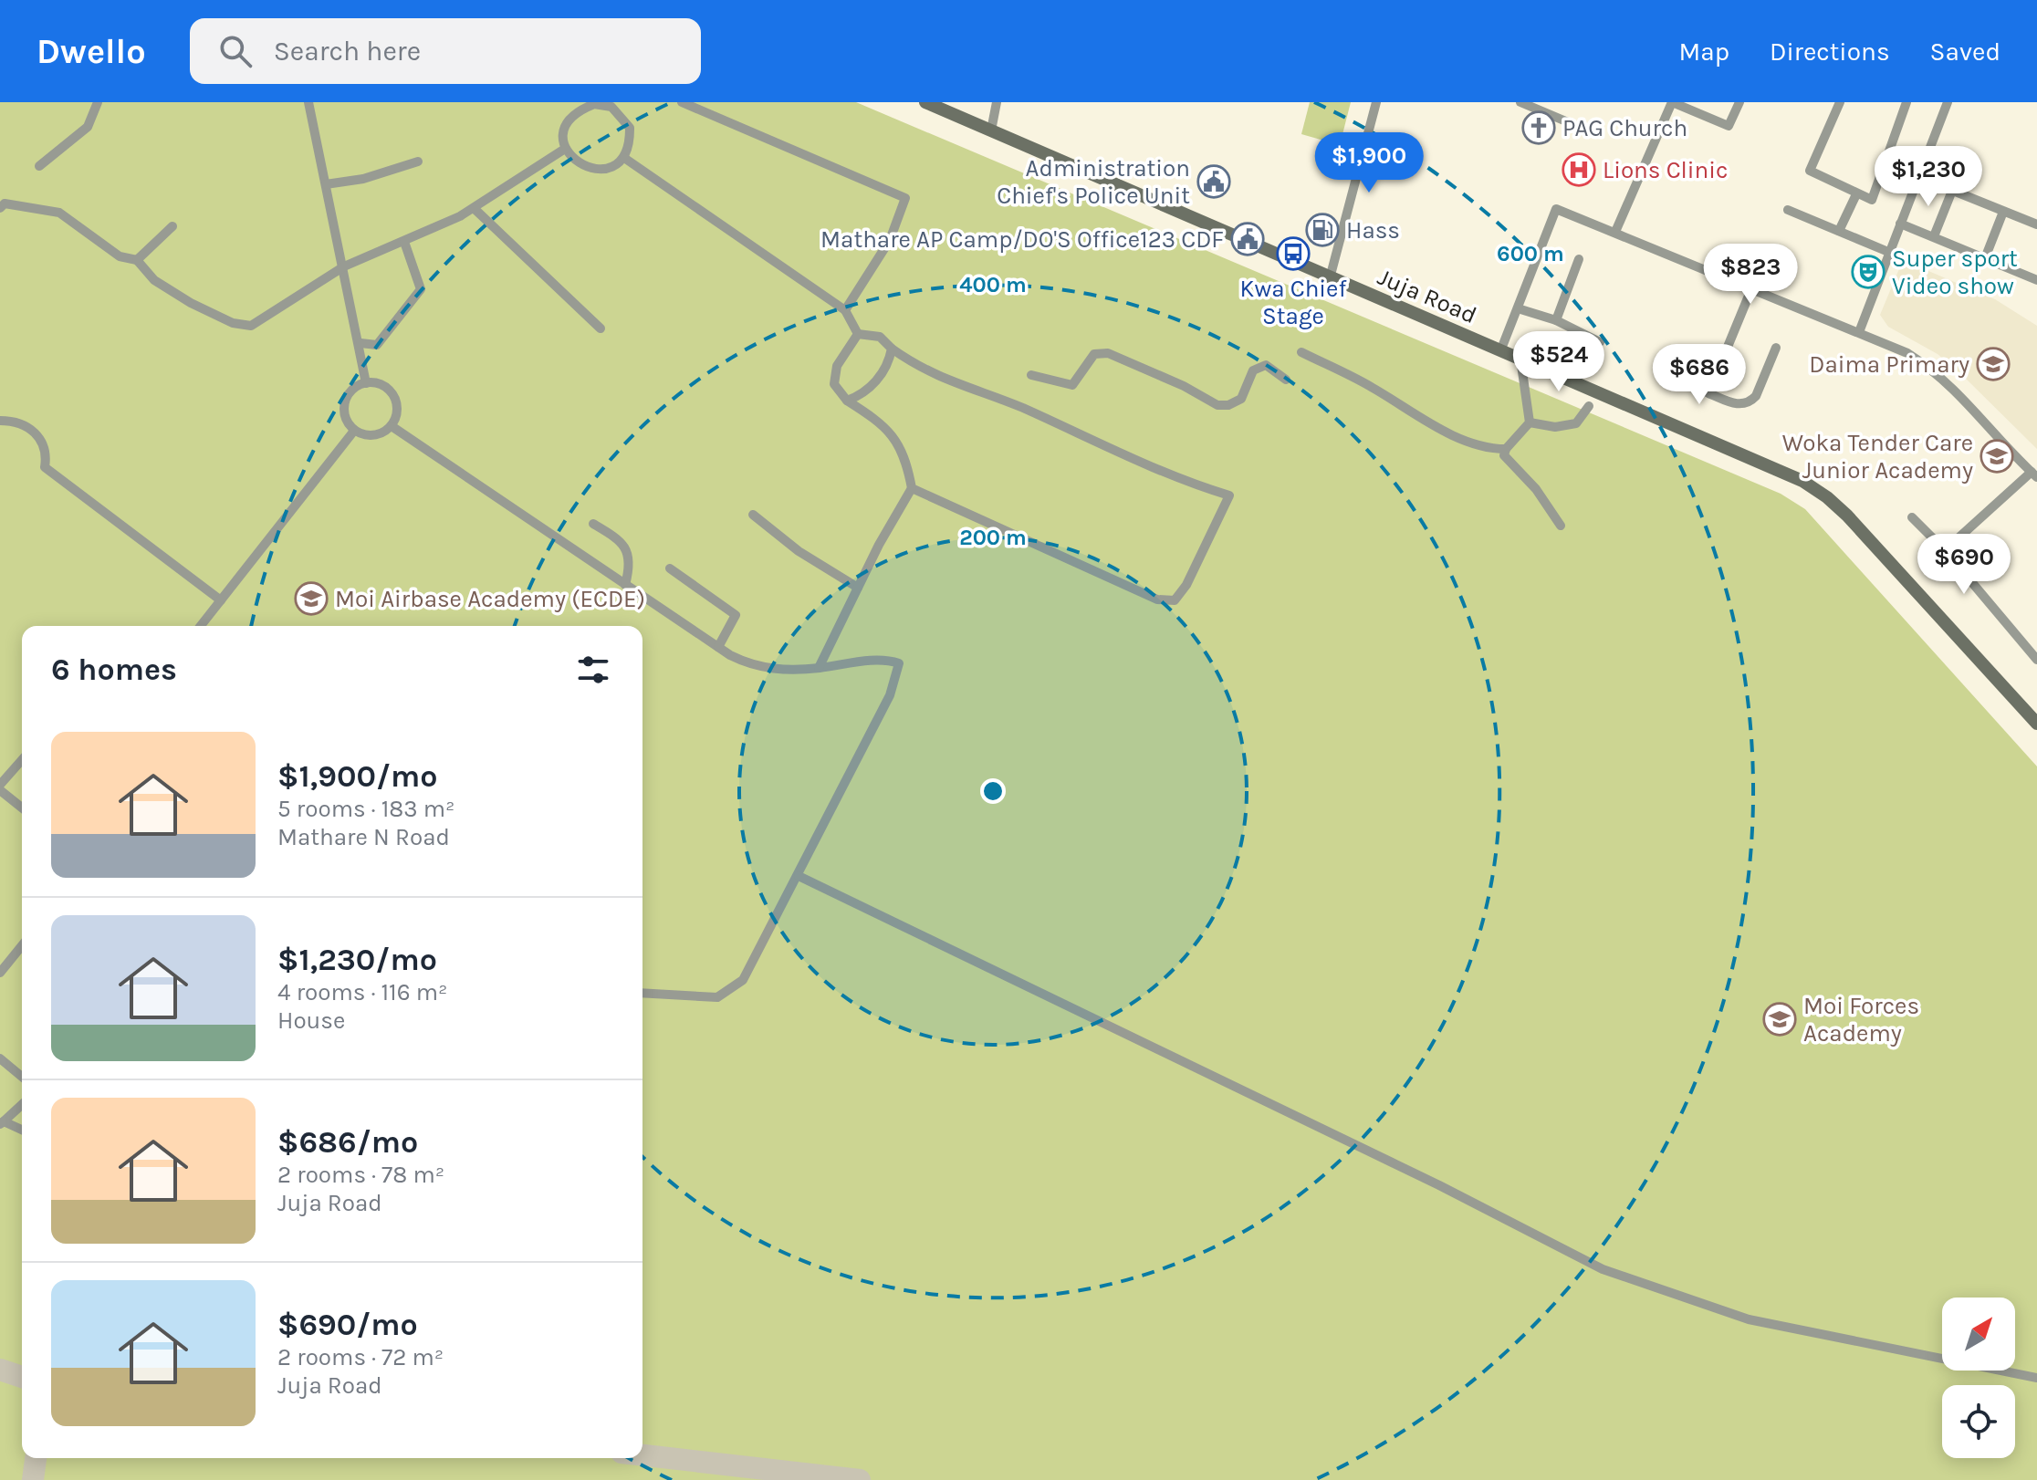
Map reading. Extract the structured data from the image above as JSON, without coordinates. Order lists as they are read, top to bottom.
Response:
{
  "streets": {
    "main road": ["Juja Road"]
  },
  "places": {
    "church": ["PAG Church"],
    "hospital": ["Lions Clinic"],
    "public building": ["Administration Chief's Police Unit", "Mathare AP Camp/DO'S Office123 CDF"],
    "fuel station": ["Hass"],
    "bus stop": ["Kwa Chief Stage"],
    "theatre": ["Super sport Video show"],
    "school or university": [
      "Daima Primary",
      "Woka Tender Care Junior Academy",
      "Moi Airbase Academy (ECDE)",
      "Moi Forces Academy"
    ]
  },
  "north": "top right",
  "page": {
    "header": "Dwello",
    "search": "Search here",
    "nav": ["Map", "Directions", "Saved"],
    "price": [
      "$1,900",
      "$1,230",
      "$823",
      "$524",
      "$686",
      "$690"
    ],
    "heading": "6 homes",
    "list": [
      {
        "name": "$1,900/mo",
        "note": "5 rooms · 183 m² · Mathare N Road"
      },
      {
        "name": "$1,230/mo",
        "note": "4 rooms · 116 m² · House"
      },
      {
        "name": "$686/mo",
        "note": "2 rooms · 78 m² · Juja Road"
      },
      {
        "name": "$690/mo",
        "note": "2 rooms · 72 m² · Juja Road"
      }
    ]
  },
  "rings": ["600 m", "400 m", "200 m"]
}
